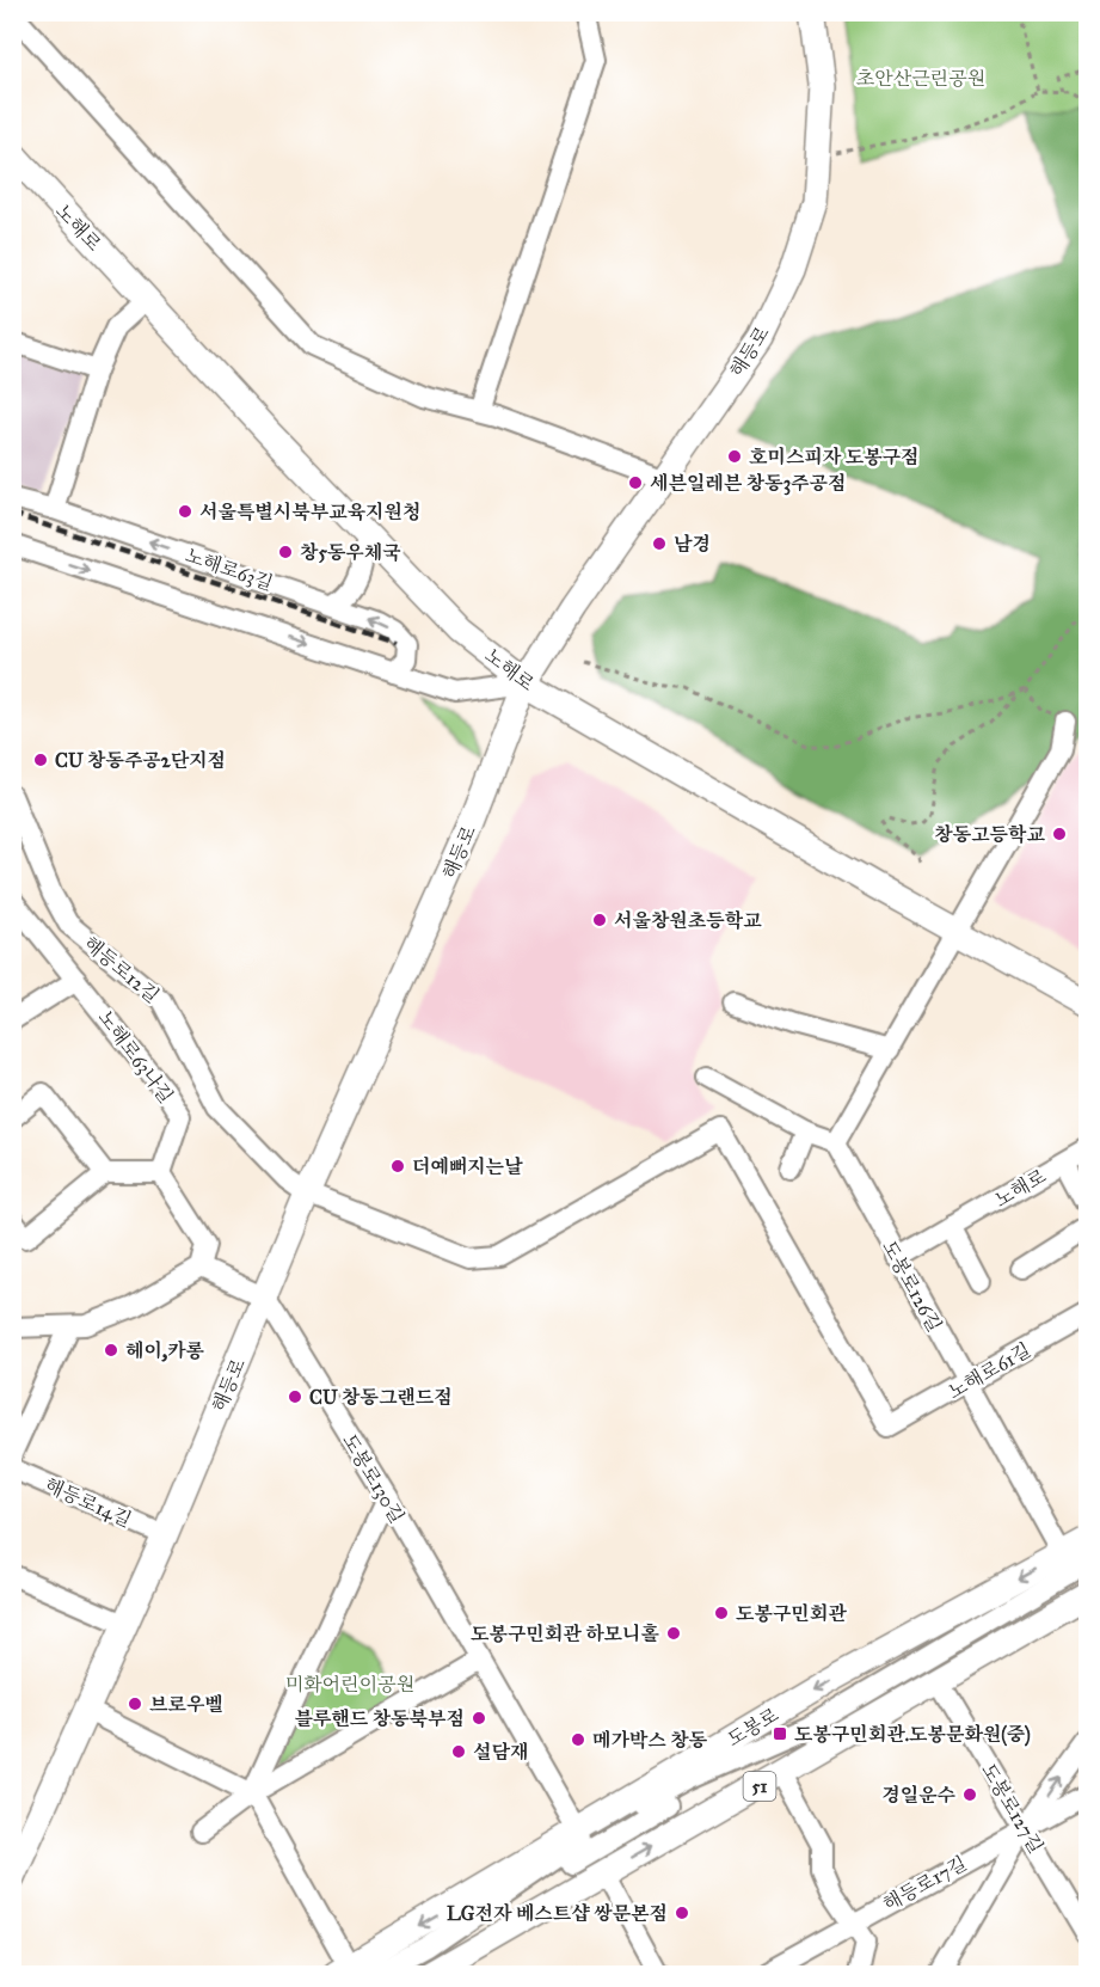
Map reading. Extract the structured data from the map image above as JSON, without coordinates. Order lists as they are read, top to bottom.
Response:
{
  "streets": {
    "main road": [
      "노해로",
      "해등로",
      "도봉로",
      "51"
    ],
    "street": [
      "노해로63길",
      "해등로12길",
      "노해로63나길",
      "도봉로126길",
      "노해로61길",
      "도봉로130길",
      "해등로14길",
      "도봉로127길",
      "해등로17길"
    ]
  },
  "crossings": [
    ["노해로", "해등로"],
    ["노해로", "도봉로126길"],
    ["해등로", "해등로12길"],
    ["해등로", "도봉로130길"],
    ["해등로", "해등로14길"],
    ["해등로12길", "노해로61길"],
    ["도봉로126길", "노해로61길"],
    ["도봉로126길", "도봉로"],
    ["도봉로130길", "도봉로"],
    ["51", "도봉로127길"],
    ["도봉로127길", "해등로17길"]
  ],
  "parks": ["초안산근린공원", "미화어린이공원"],
  "places": {
    "other": [
      "호미스피자 도봉구점",
      "세븐일레븐 창동3주공점",
      "서울특별시북부교육지원청",
      "남경",
      "창5동우체국",
      "CU 창동주공2단지점",
      "창동고등학교",
      "서울창원초등학교",
      "더예뻐지는날",
      "헤이,카롱",
      "CU 창동그랜드점",
      "도봉구민회관",
      "도봉구민회관 하모니홀",
      "브로우벨",
      "블루핸드 창동북부점",
      "메가박스 창동",
      "설담재",
      "경일운수",
      "LG전자 베스트샵 쌍문본점"
    ],
    "transit": ["도봉구민회관.도봉문화원(중)"]
  }
}
